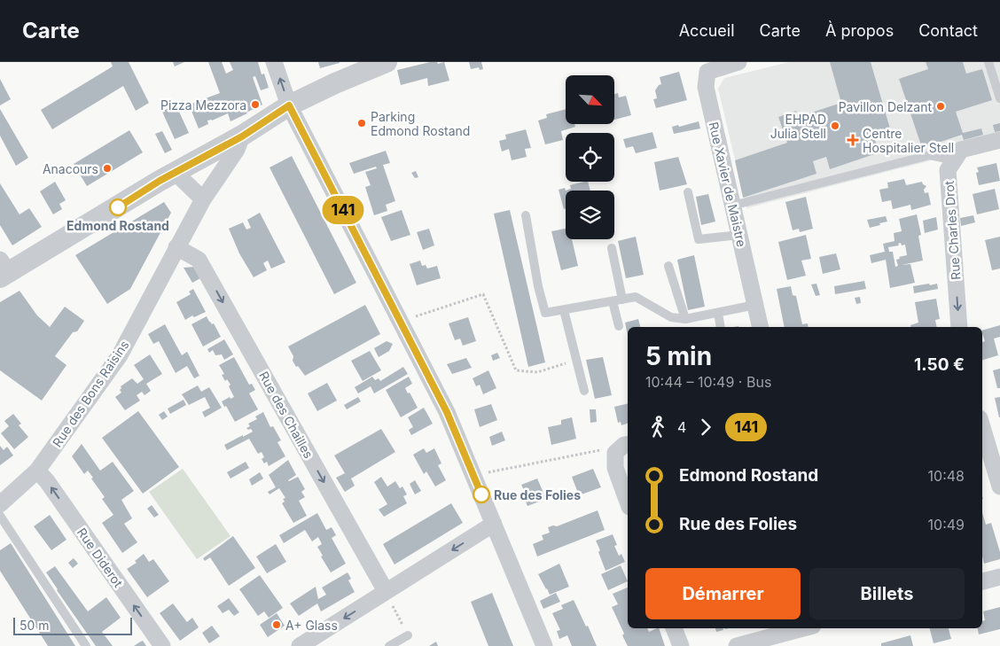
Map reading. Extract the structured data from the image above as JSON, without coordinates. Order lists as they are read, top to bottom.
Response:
{
  "streets": {
    "street": [
      "Rue Xavier de Maistre",
      "Rue Charles Drot",
      "Rue des Bons Raisins",
      "Rue des Chailles",
      "Rue Diderot"
    ]
  },
  "crossings": [
    ["Rue des Bons Raisins", "Rue des Chailles"],
    ["Rue des Bons Raisins", "Rue Diderot"]
  ],
  "one_way": ["Rue Charles Drot", "Rue Diderot"],
  "places": {
    "other": [
      "Pizza Mezzora",
      "Pavillon Delzant",
      "Parking Edmond Rostand",
      "EHPAD Julia Stell",
      "Anacours",
      "Edmond Rostand",
      "Rue des Folies",
      "A+ Glass"
    ],
    "health": ["Centre Hospitalier Stell"]
  },
  "lines": ["bus line 141"],
  "scale_bar": "50 m",
  "north": "bottom right",
  "page": {
    "header": "Carte",
    "nav": [
      "Accueil",
      "Carte",
      "À propos",
      "Contact"
    ],
    "on_map": "141",
    "heading": ["5 min", "10:44 – 10:49 · Bus", "1.50 €"],
    "legs": ["4", "141"],
    "list": [
      {
        "name": "Edmond Rostand",
        "value": "10:48"
      },
      {
        "name": "Rue des Folies",
        "value": "10:49"
      }
    ],
    "buttons": ["Démarrer", "Billets"],
    "scale": "50 m"
  }
}
